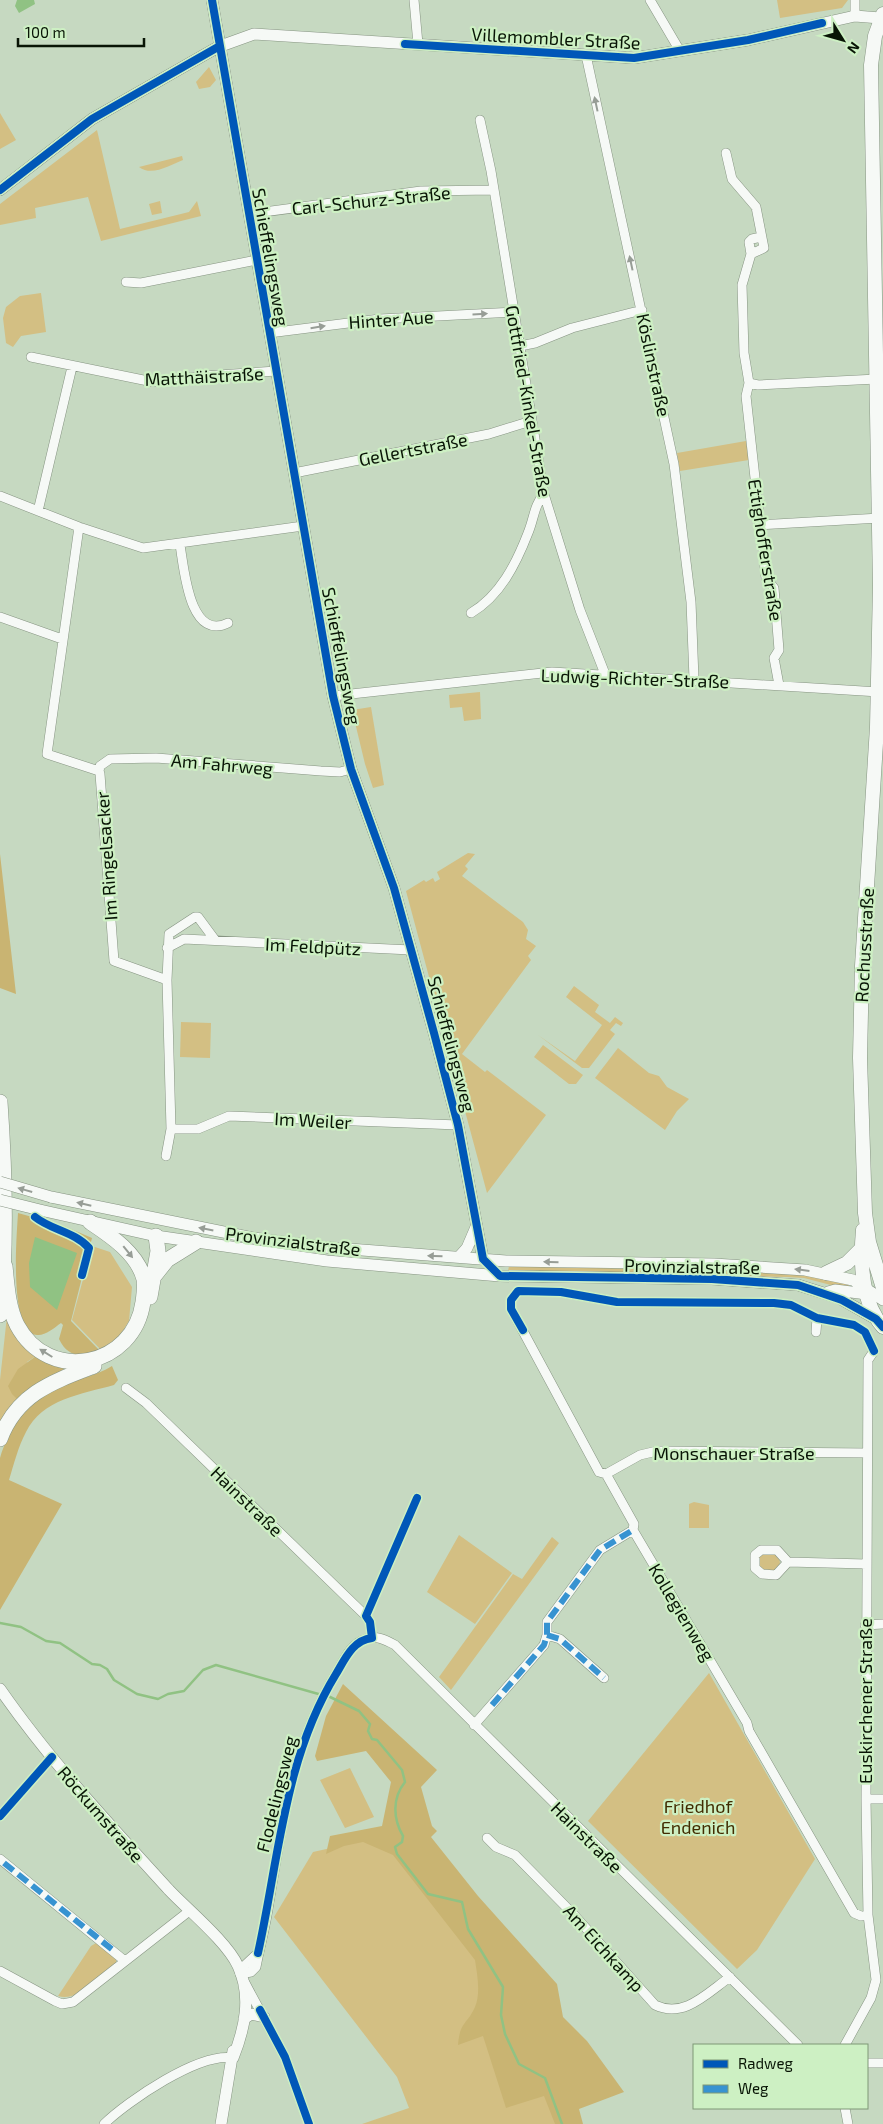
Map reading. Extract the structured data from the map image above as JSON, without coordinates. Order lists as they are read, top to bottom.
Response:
{
  "streets": {
    "main road": ["Rochusstraße"],
    "street": [
      "Villemombler Straße",
      "Carl-Schurz-Straße",
      "Schieffelingsweg",
      "Hinter Aue",
      "Köslinstraße",
      "Matthäistraße",
      "Gottfried-Kinkel-Straße",
      "Gellertstraße",
      "Ettighofferstraße",
      "Ludwig-Richter-Straße",
      "Am Fahrweg",
      "Im Ringelsacker",
      "Im Feldpütz",
      "Im Weiler",
      "Provinzialstraße",
      "Monschauer Straße",
      "Hainstraße",
      "Kollegienweg",
      "Euskirchener Straße",
      "Flodelingsweg",
      "Röckumstraße",
      "Am Eichkamp"
    ]
  },
  "crossings": [
    ["Villemombler Straße", "Schieffelingsweg"],
    ["Villemombler Straße", "Köslinstraße"],
    ["Villemombler Straße", "Rochusstraße"],
    ["Carl-Schurz-Straße", "Schieffelingsweg"],
    ["Carl-Schurz-Straße", "Gottfried-Kinkel-Straße"],
    ["Schieffelingsweg", "Hinter Aue"],
    ["Schieffelingsweg", "Matthäistraße"],
    ["Schieffelingsweg", "Gellertstraße"],
    ["Schieffelingsweg", "Ludwig-Richter-Straße"],
    ["Schieffelingsweg", "Am Fahrweg"],
    ["Schieffelingsweg", "Im Feldpütz"],
    ["Schieffelingsweg", "Im Weiler"],
    ["Schieffelingsweg", "Provinzialstraße"],
    ["Hinter Aue", "Gottfried-Kinkel-Straße"],
    ["Köslinstraße", "Ludwig-Richter-Straße"],
    ["Gottfried-Kinkel-Straße", "Gellertstraße"],
    ["Gottfried-Kinkel-Straße", "Ludwig-Richter-Straße"],
    ["Ettighofferstraße", "Ludwig-Richter-Straße"],
    ["Ludwig-Richter-Straße", "Rochusstraße"],
    ["Am Fahrweg", "Im Ringelsacker"],
    ["Rochusstraße", "Provinzialstraße"],
    ["Monschauer Straße", "Kollegienweg"],
    ["Monschauer Straße", "Euskirchener Straße"],
    ["Hainstraße", "Flodelingsweg"],
    ["Hainstraße", "Am Eichkamp"],
    ["Kollegienweg", "Euskirchener Straße"],
    ["Flodelingsweg", "Röckumstraße"]
  ],
  "one_way": ["Hinter Aue", "Köslinstraße"],
  "parks": ["Friedhof Endenich"],
  "legend": ["Radweg", "Weg"],
  "scale_bar": "100 m",
  "north": "bottom right"
}
